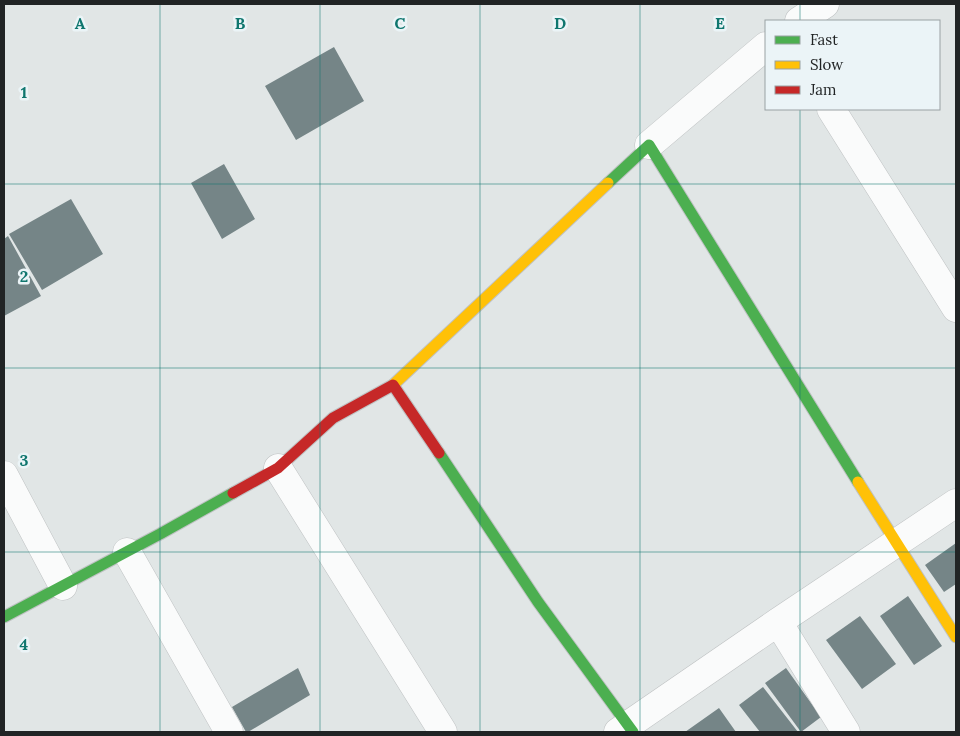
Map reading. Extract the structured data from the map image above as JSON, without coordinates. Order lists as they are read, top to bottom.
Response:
{
  "legend": ["Fast", "Slow", "Jam"],
  "grid": {
    "columns": [
      "A",
      "B",
      "C",
      "D",
      "E"
    ],
    "rows": [
      "1",
      "2",
      "3",
      "4"
    ]
  }
}
